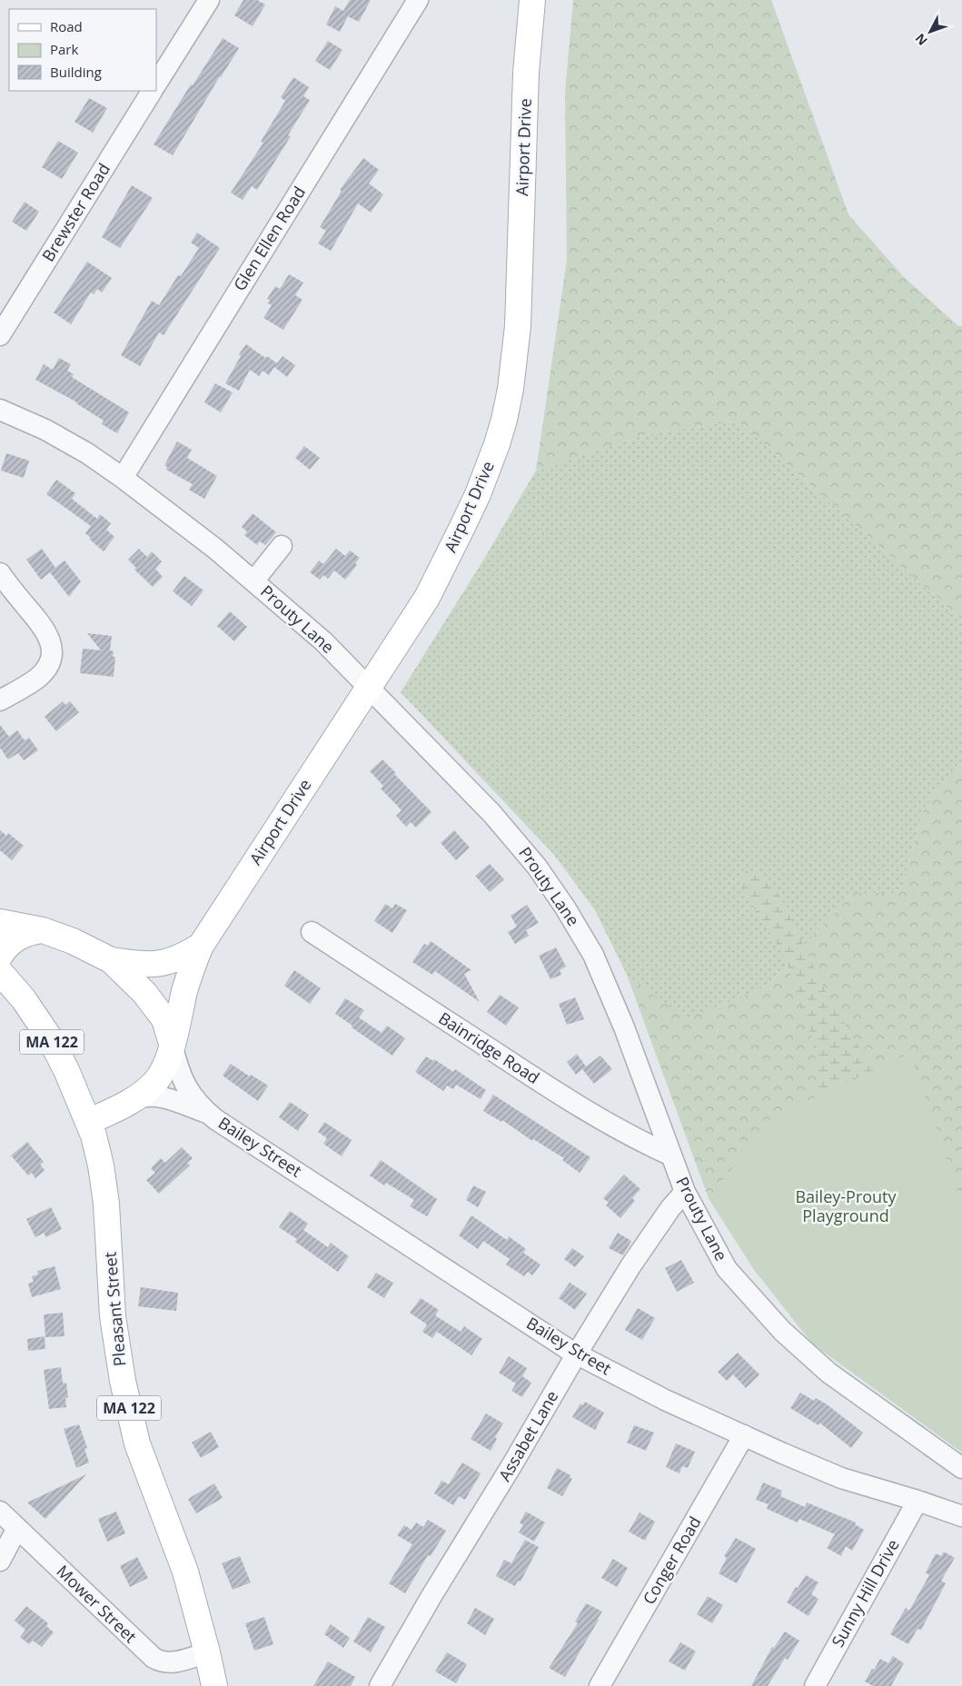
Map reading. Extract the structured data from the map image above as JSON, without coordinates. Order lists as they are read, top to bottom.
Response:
{
  "streets": {
    "main road": [
      "Airport Drive",
      "MA 122",
      "Bailey Street",
      "Pleasant Street"
    ],
    "street": [
      "Brewster Road",
      "Glen Ellen Road",
      "Prouty Lane",
      "Bainridge Road",
      "Assabet Lane",
      "Conger Road",
      "Sunny Hill Drive",
      "Mower Street"
    ]
  },
  "crossings": [
    ["Airport Drive", "Prouty Lane"],
    ["Airport Drive", "Bailey Street"],
    ["Glen Ellen Road", "Prouty Lane"],
    ["Prouty Lane", "Bainridge Road"],
    ["Prouty Lane", "Assabet Lane"],
    ["Bailey Street", "Pleasant Street"],
    ["Bailey Street", "Assabet Lane"],
    ["Bailey Street", "Conger Road"],
    ["Bailey Street", "Sunny Hill Drive"],
    ["Pleasant Street", "Mower Street"]
  ],
  "parks": ["Bailey-Prouty Playground"],
  "legend": ["Road", "Park", "Building"],
  "north": "bottom left"
}
